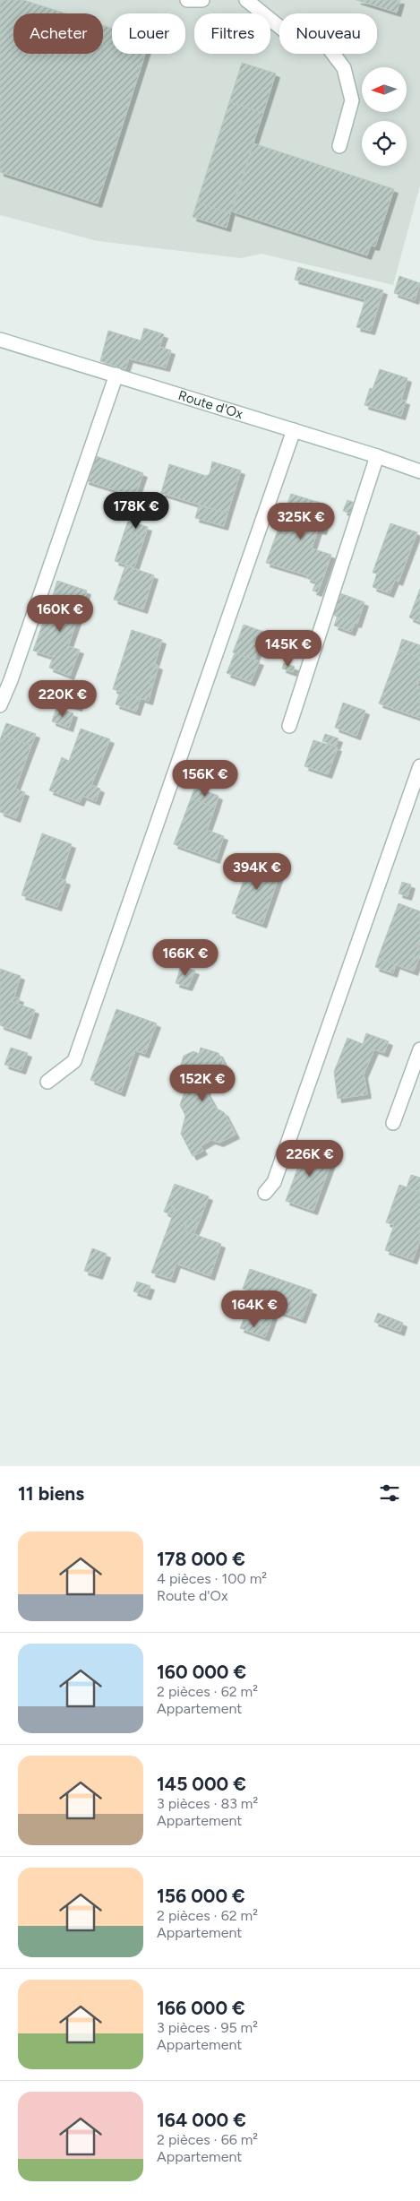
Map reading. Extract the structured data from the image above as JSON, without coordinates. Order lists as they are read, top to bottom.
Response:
{
  "streets": {
    "street": ["Route d'Ox"]
  },
  "north": "left",
  "page": {
    "chip": [
      "Acheter",
      "Louer",
      "Filtres",
      "Nouveau"
    ],
    "price": [
      "178K €",
      "325K €",
      "160K €",
      "145K €",
      "220K €",
      "156K €",
      "394K €",
      "166K €",
      "152K €",
      "226K €",
      "164K €"
    ],
    "heading": "11 biens",
    "list": [
      {
        "name": "178 000 €",
        "note": "4 pièces · 100 m² · Route d'Ox"
      },
      {
        "name": "160 000 €",
        "note": "2 pièces · 62 m² · Appartement"
      },
      {
        "name": "145 000 €",
        "note": "3 pièces · 83 m² · Appartement"
      },
      {
        "name": "156 000 €",
        "note": "2 pièces · 62 m² · Appartement"
      },
      {
        "name": "166 000 €",
        "note": "3 pièces · 95 m² · Appartement"
      },
      {
        "name": "164 000 €",
        "note": "2 pièces · 66 m² · Appartement"
      }
    ]
  }
}
